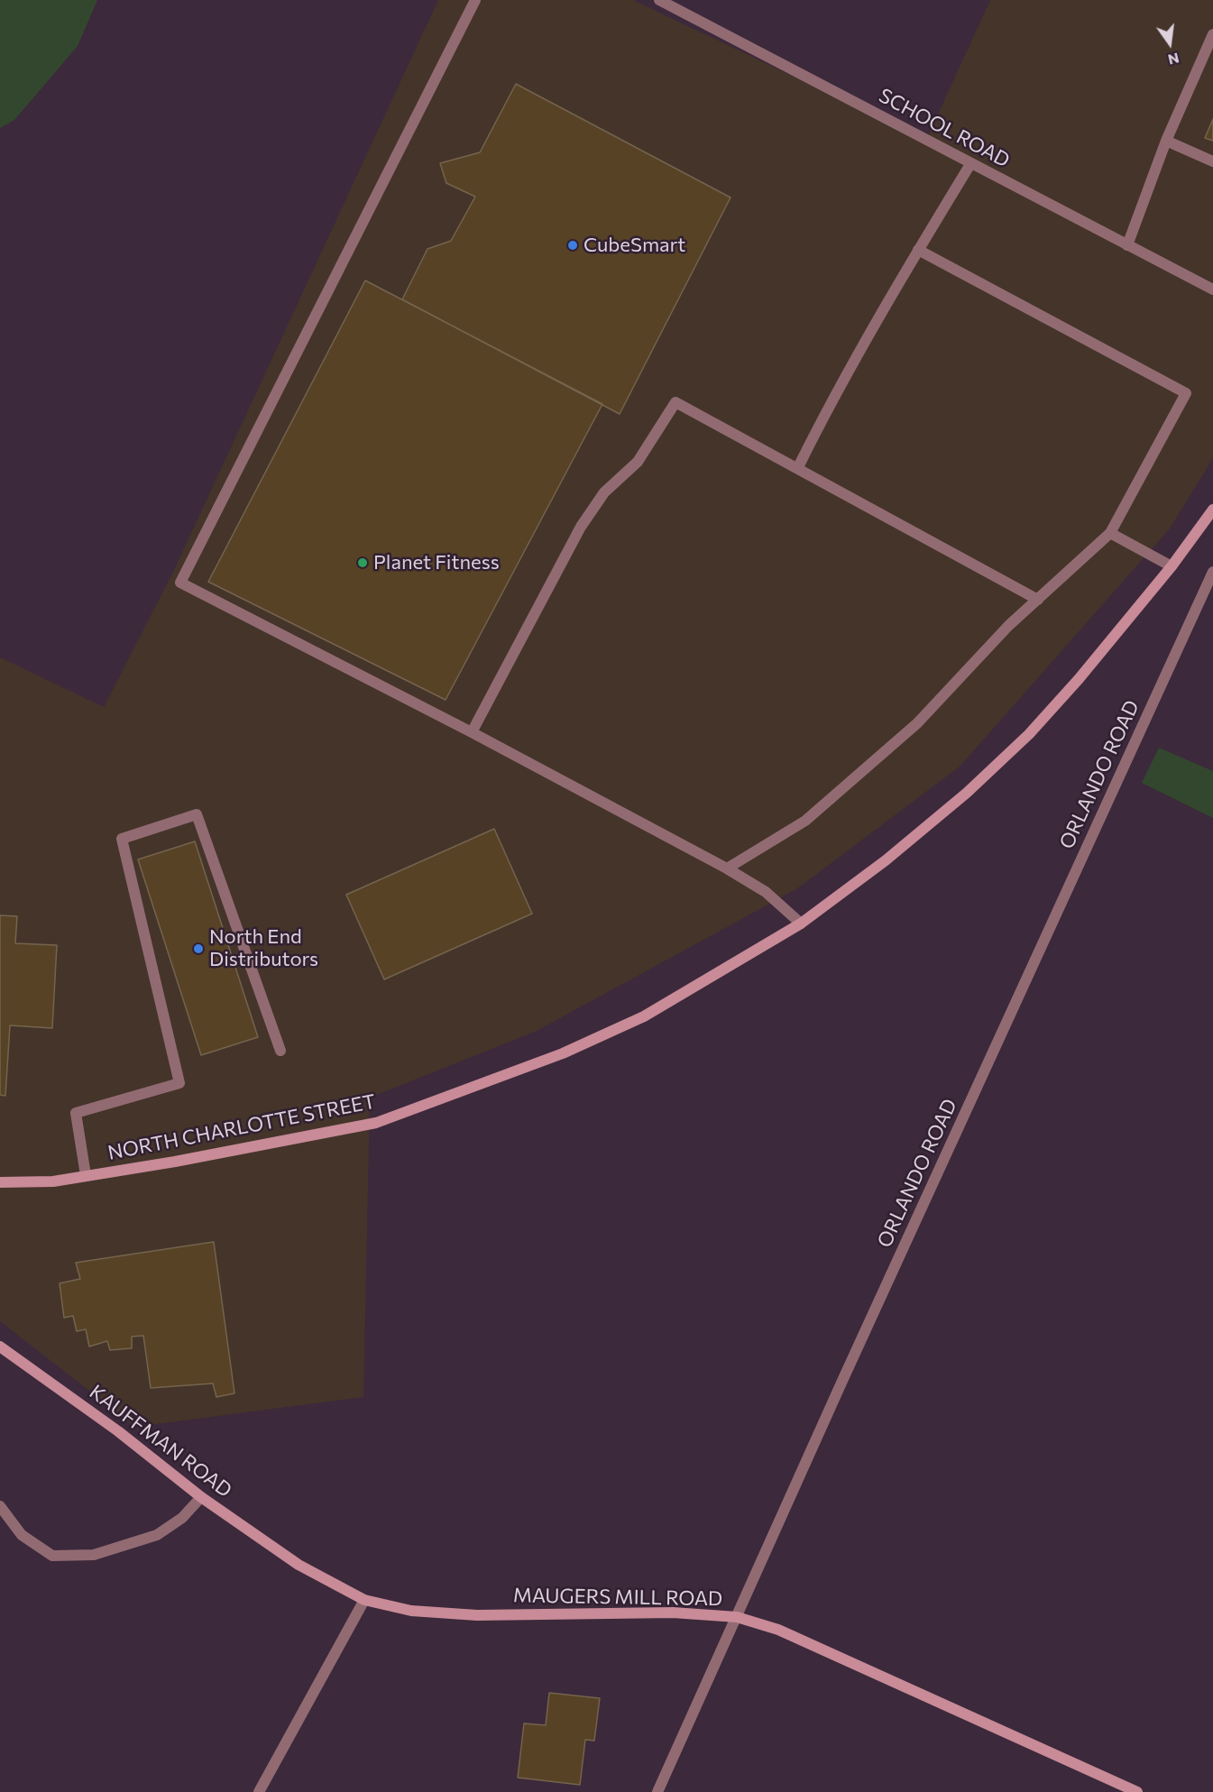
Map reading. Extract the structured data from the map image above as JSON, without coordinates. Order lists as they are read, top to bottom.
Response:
{
  "streets": {
    "main road": ["NORTH CHARLOTTE STREET", "KAUFFMAN ROAD", "MAUGERS MILL ROAD"],
    "street": ["SCHOOL ROAD", "ORLANDO ROAD"]
  },
  "crossings": [
    ["ORLANDO ROAD", "MAUGERS MILL ROAD"],
    ["KAUFFMAN ROAD", "MAUGERS MILL ROAD"]
  ],
  "places": ["CubeSmart", "Planet Fitness", "North End Distributors"],
  "north": "bottom"
}
